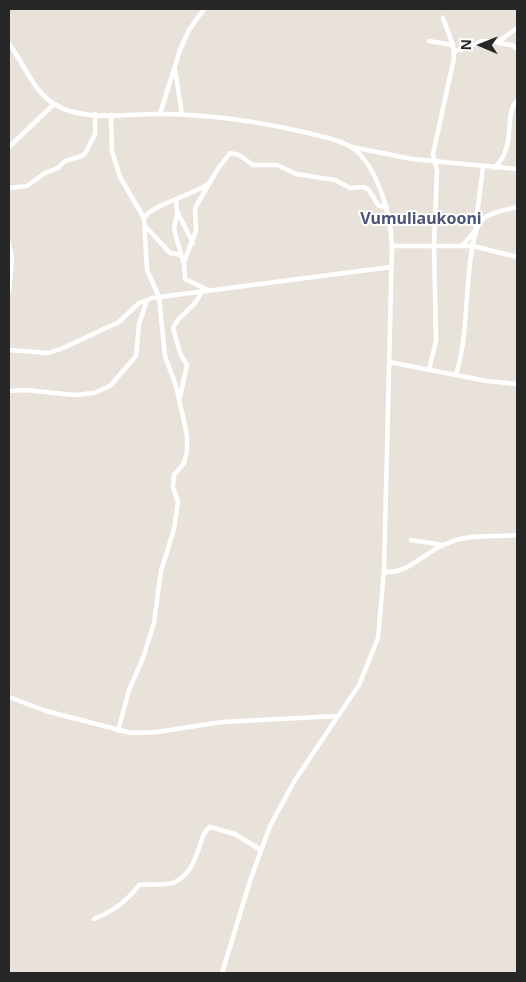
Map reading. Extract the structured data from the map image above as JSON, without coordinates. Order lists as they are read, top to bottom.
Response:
{
  "districts": ["Vumuliaukooni"],
  "north": "left"
}
